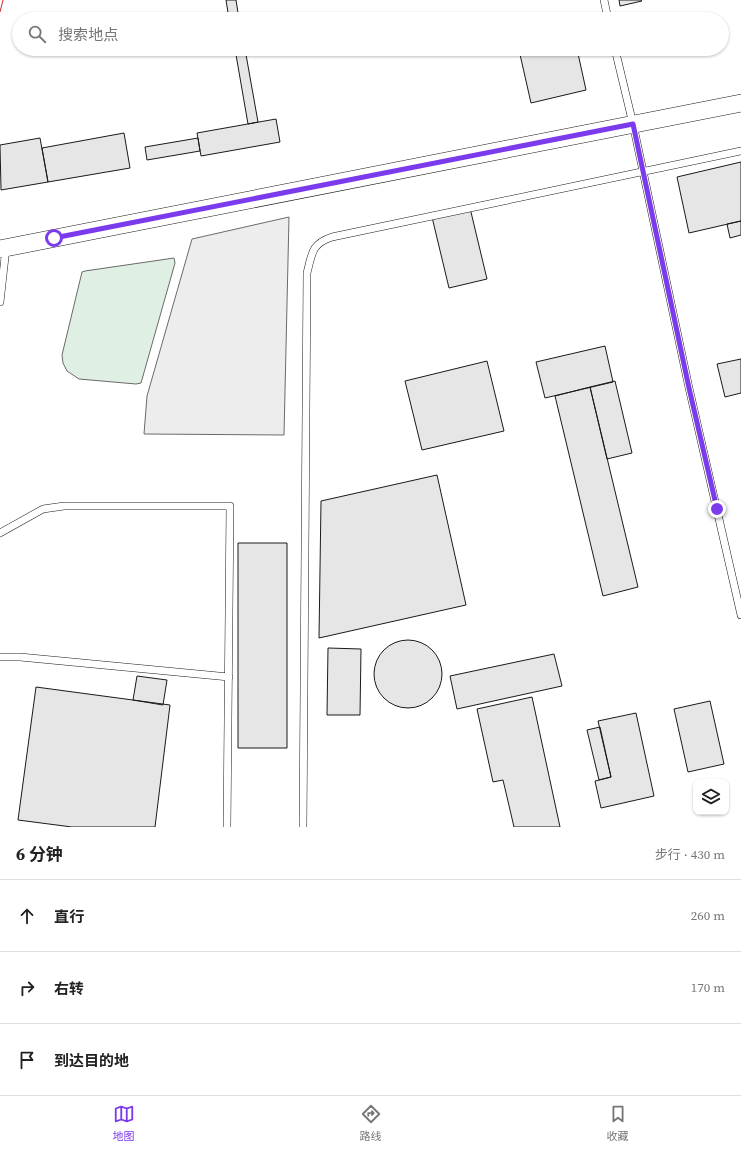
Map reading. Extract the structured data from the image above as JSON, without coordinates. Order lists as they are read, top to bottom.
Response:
{
  "page": {
    "search": "搜索地点",
    "heading": ["6 分钟", "步行 · 430 m"],
    "list": [
      ["直行", "260 m"],
      ["右转", "170 m"],
      "到达目的地"
    ],
    "nav": ["地图", "路线", "收藏"]
  }
}
